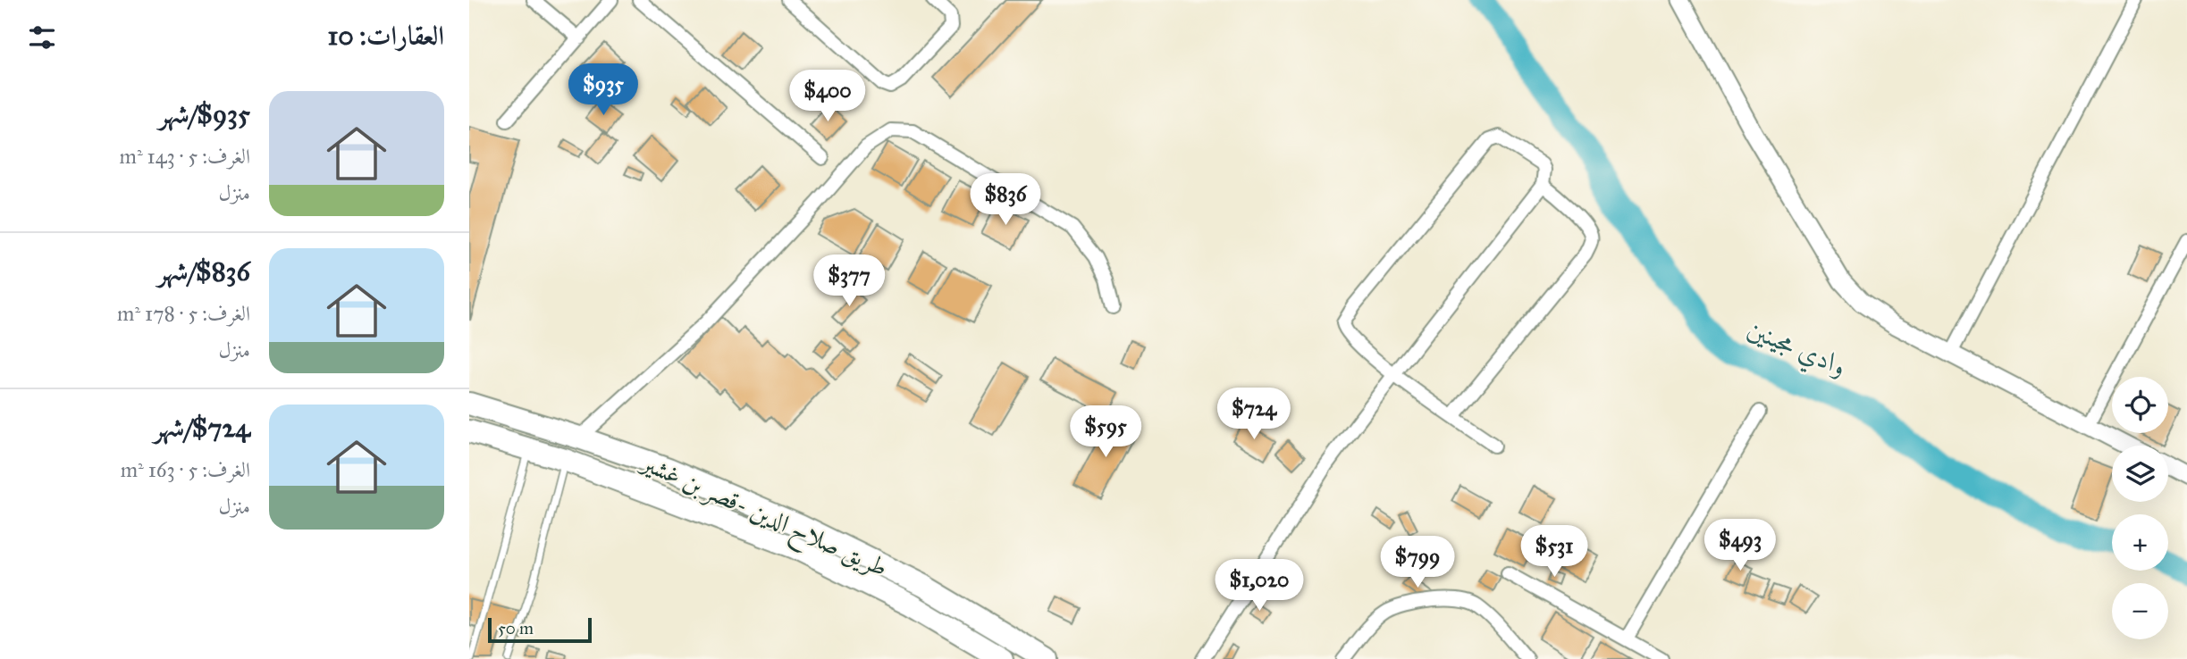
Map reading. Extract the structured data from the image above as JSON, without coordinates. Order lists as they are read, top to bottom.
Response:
{
  "streets": {
    "highway": ["طريق صلاح الدين -قصر بن غشير"]
  },
  "water": ["وادي مجينين"],
  "scale_bar": "50 m",
  "page": {
    "heading": "العقارات: 10",
    "price": [
      "$935",
      "$400",
      "$836",
      "$377",
      "$724",
      "$595",
      "$493",
      "$531",
      "$799",
      "$1,020"
    ],
    "list": [
      {
        "name": "$935/شهر",
        "note": "الغرف: 5 · 143 m² · منزل"
      },
      {
        "name": "$836/شهر",
        "note": "الغرف: 5 · 178 m² · منزل"
      },
      {
        "name": "$724/شهر",
        "note": "الغرف: 5 · 163 m² · منزل"
      }
    ],
    "map_buttons": ["+", "−"],
    "scale": "50 m"
  }
}
